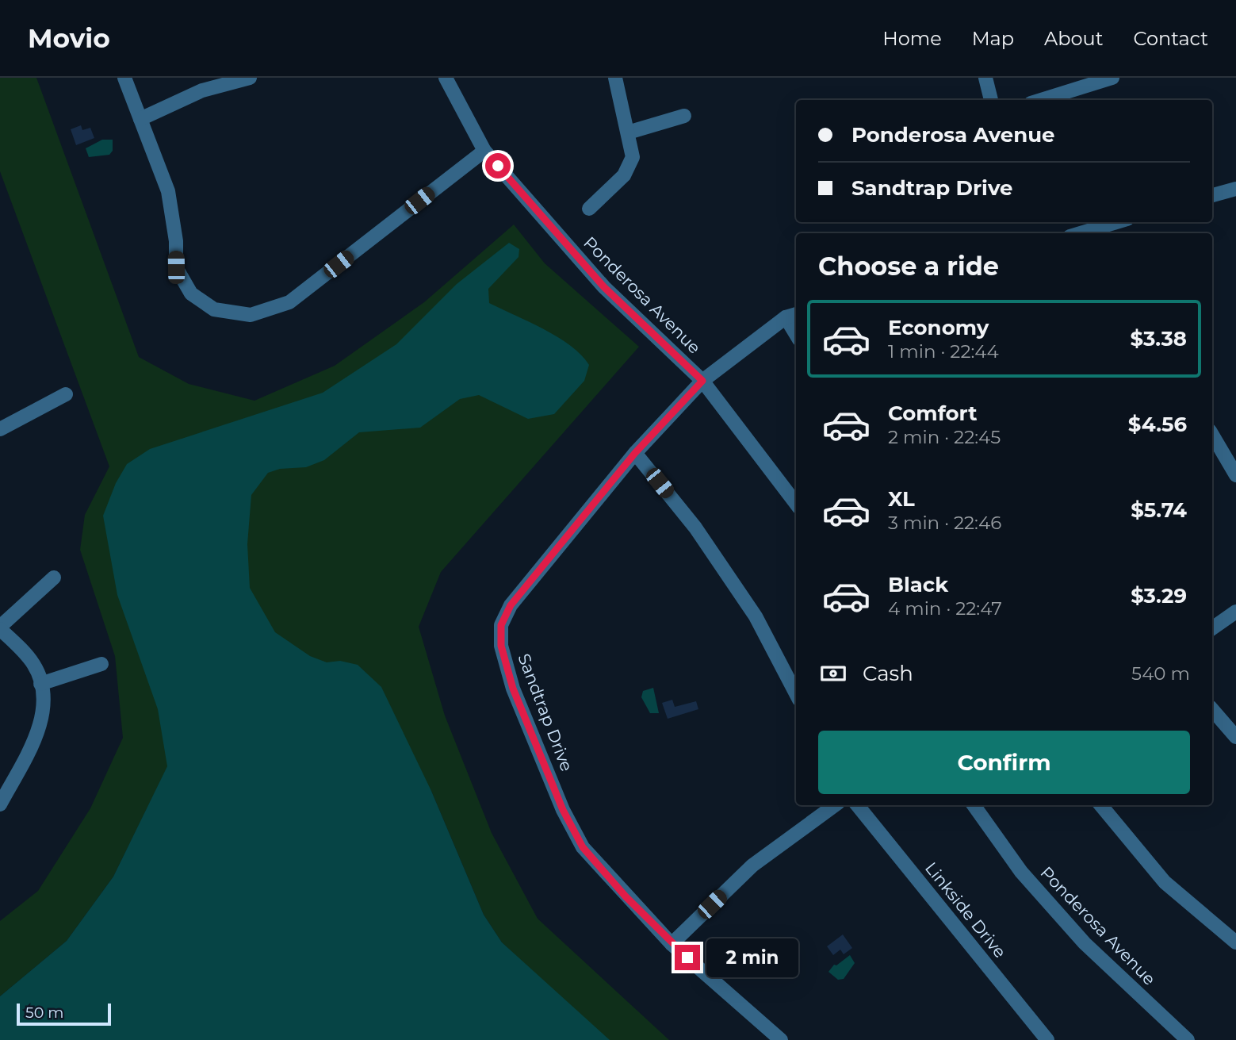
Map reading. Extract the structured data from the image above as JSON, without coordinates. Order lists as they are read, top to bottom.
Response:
{
  "streets": {
    "street": ["Ponderosa Avenue", "Sandtrap Drive", "Linkside Drive"]
  },
  "crossings": [
    ["Ponderosa Avenue", "Sandtrap Drive"]
  ],
  "scale_bar": "50 m",
  "page": {
    "header": "Movio",
    "nav": [
      "Home",
      "Map",
      "About",
      "Contact"
    ],
    "banner": ["Ponderosa Avenue", "Sandtrap Drive"],
    "heading": "Choose a ride",
    "list": [
      {
        "name": "Economy",
        "note": "1 min · 22:44",
        "value": "$3.38"
      },
      {
        "name": "Comfort",
        "note": "2 min · 22:45",
        "value": "$4.56"
      },
      {
        "name": "XL",
        "note": "3 min · 22:46",
        "value": "$5.74"
      },
      {
        "name": "Black",
        "note": "4 min · 22:47",
        "value": "$3.29"
      }
    ],
    "pay": ["Cash", "540 m"],
    "buttons": "Confirm",
    "bubble": "2 min",
    "scale": "50 m"
  }
}
